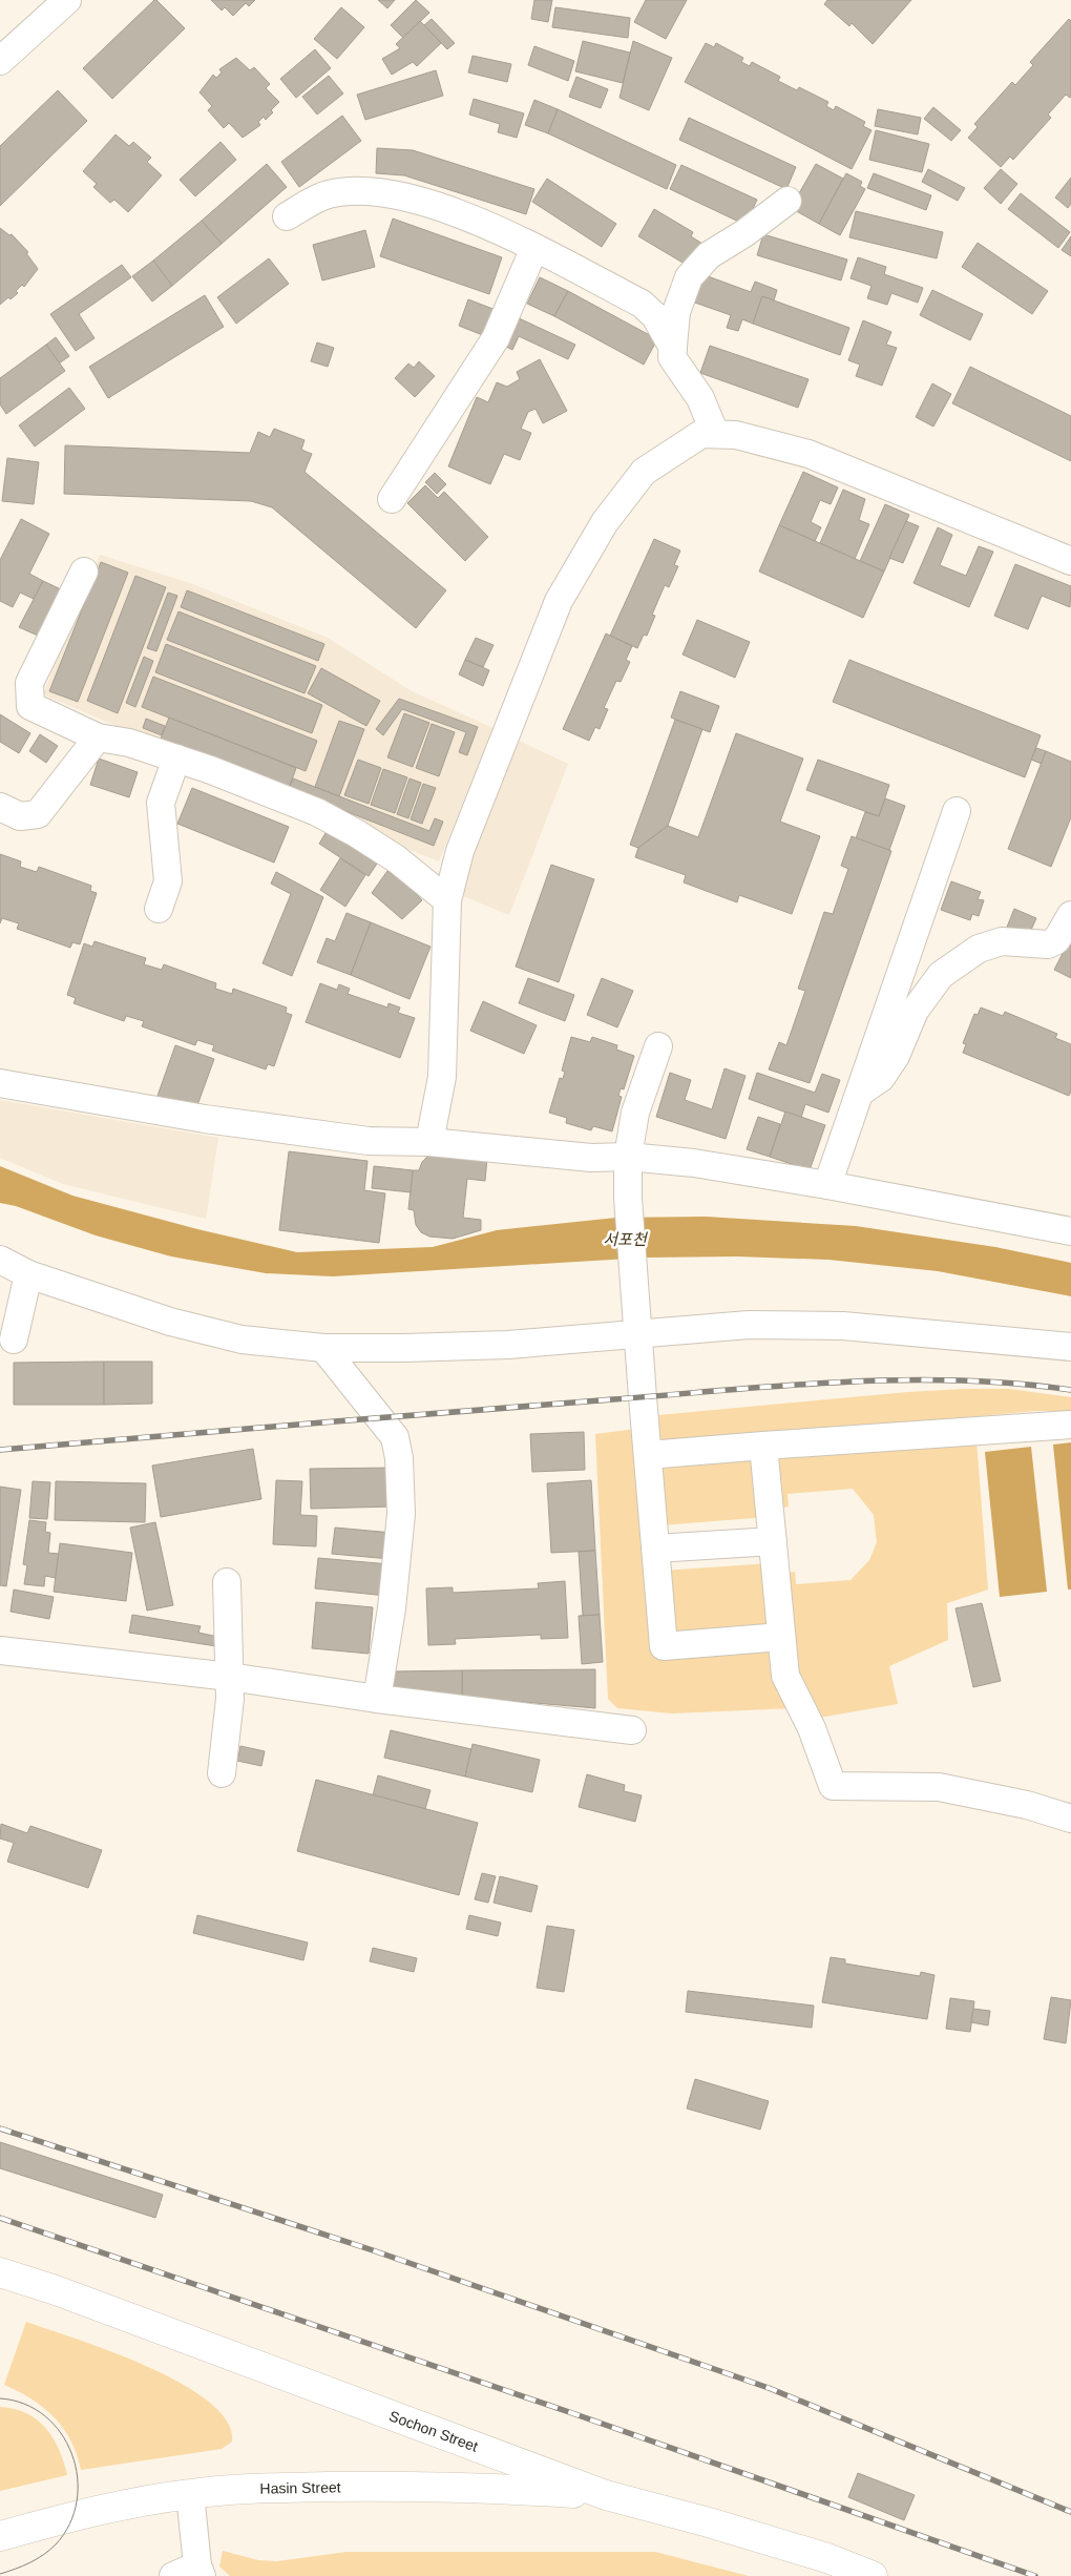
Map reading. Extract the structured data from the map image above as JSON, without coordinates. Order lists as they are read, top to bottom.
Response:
{
  "streets": {
    "main road": ["Sochon Street", "Hasin Street"]
  },
  "crossings": [
    ["Sochon Street", "Hasin Street"]
  ],
  "water": ["서포천"]
}
